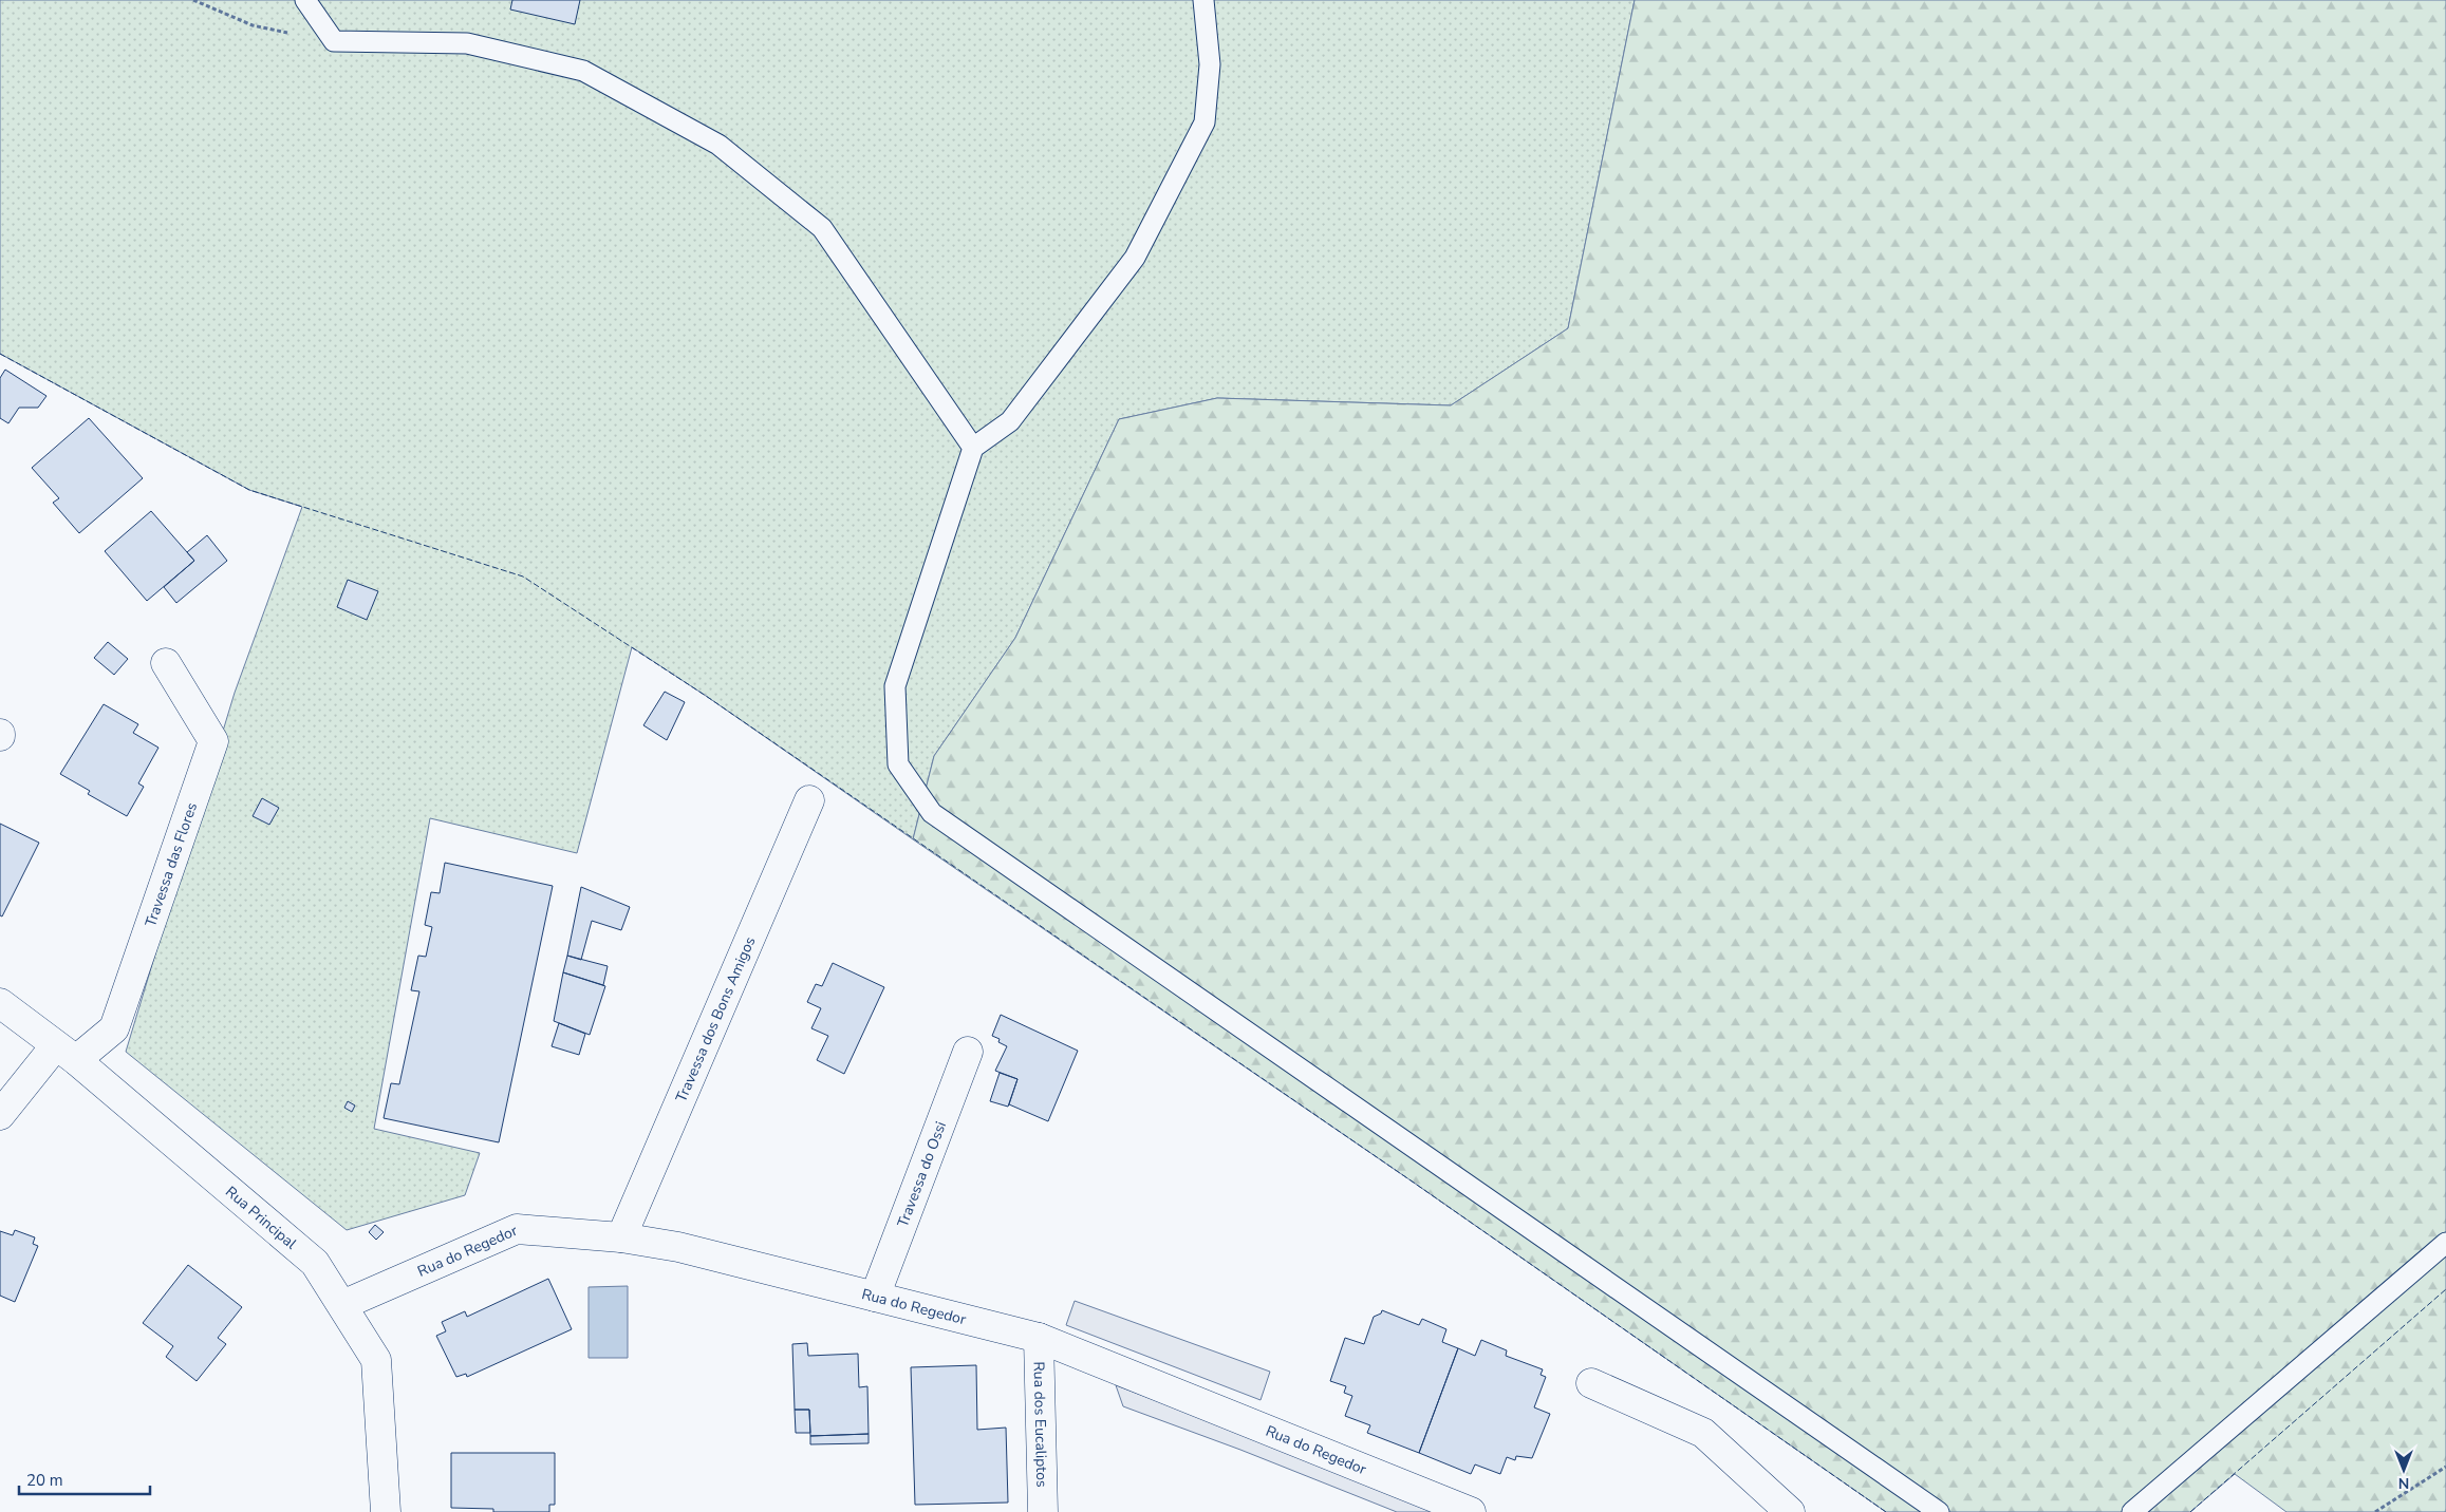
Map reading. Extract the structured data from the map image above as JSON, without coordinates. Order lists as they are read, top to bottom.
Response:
{
  "streets": {
    "street": [
      "Travessa das Flores",
      "Travessa dos Bons Amigos",
      "Travessa do Ossi",
      "Rua Principal",
      "Rua do Regedor",
      "Rua dos Eucaliptos"
    ]
  },
  "crossings": [
    ["Travessa das Flores", "Rua Principal"],
    ["Travessa dos Bons Amigos", "Rua do Regedor"],
    ["Travessa do Ossi", "Rua do Regedor"],
    ["Rua Principal", "Rua do Regedor"],
    ["Rua do Regedor", "Rua dos Eucaliptos"]
  ],
  "scale_bar": "20 m",
  "north": "bottom"
}
